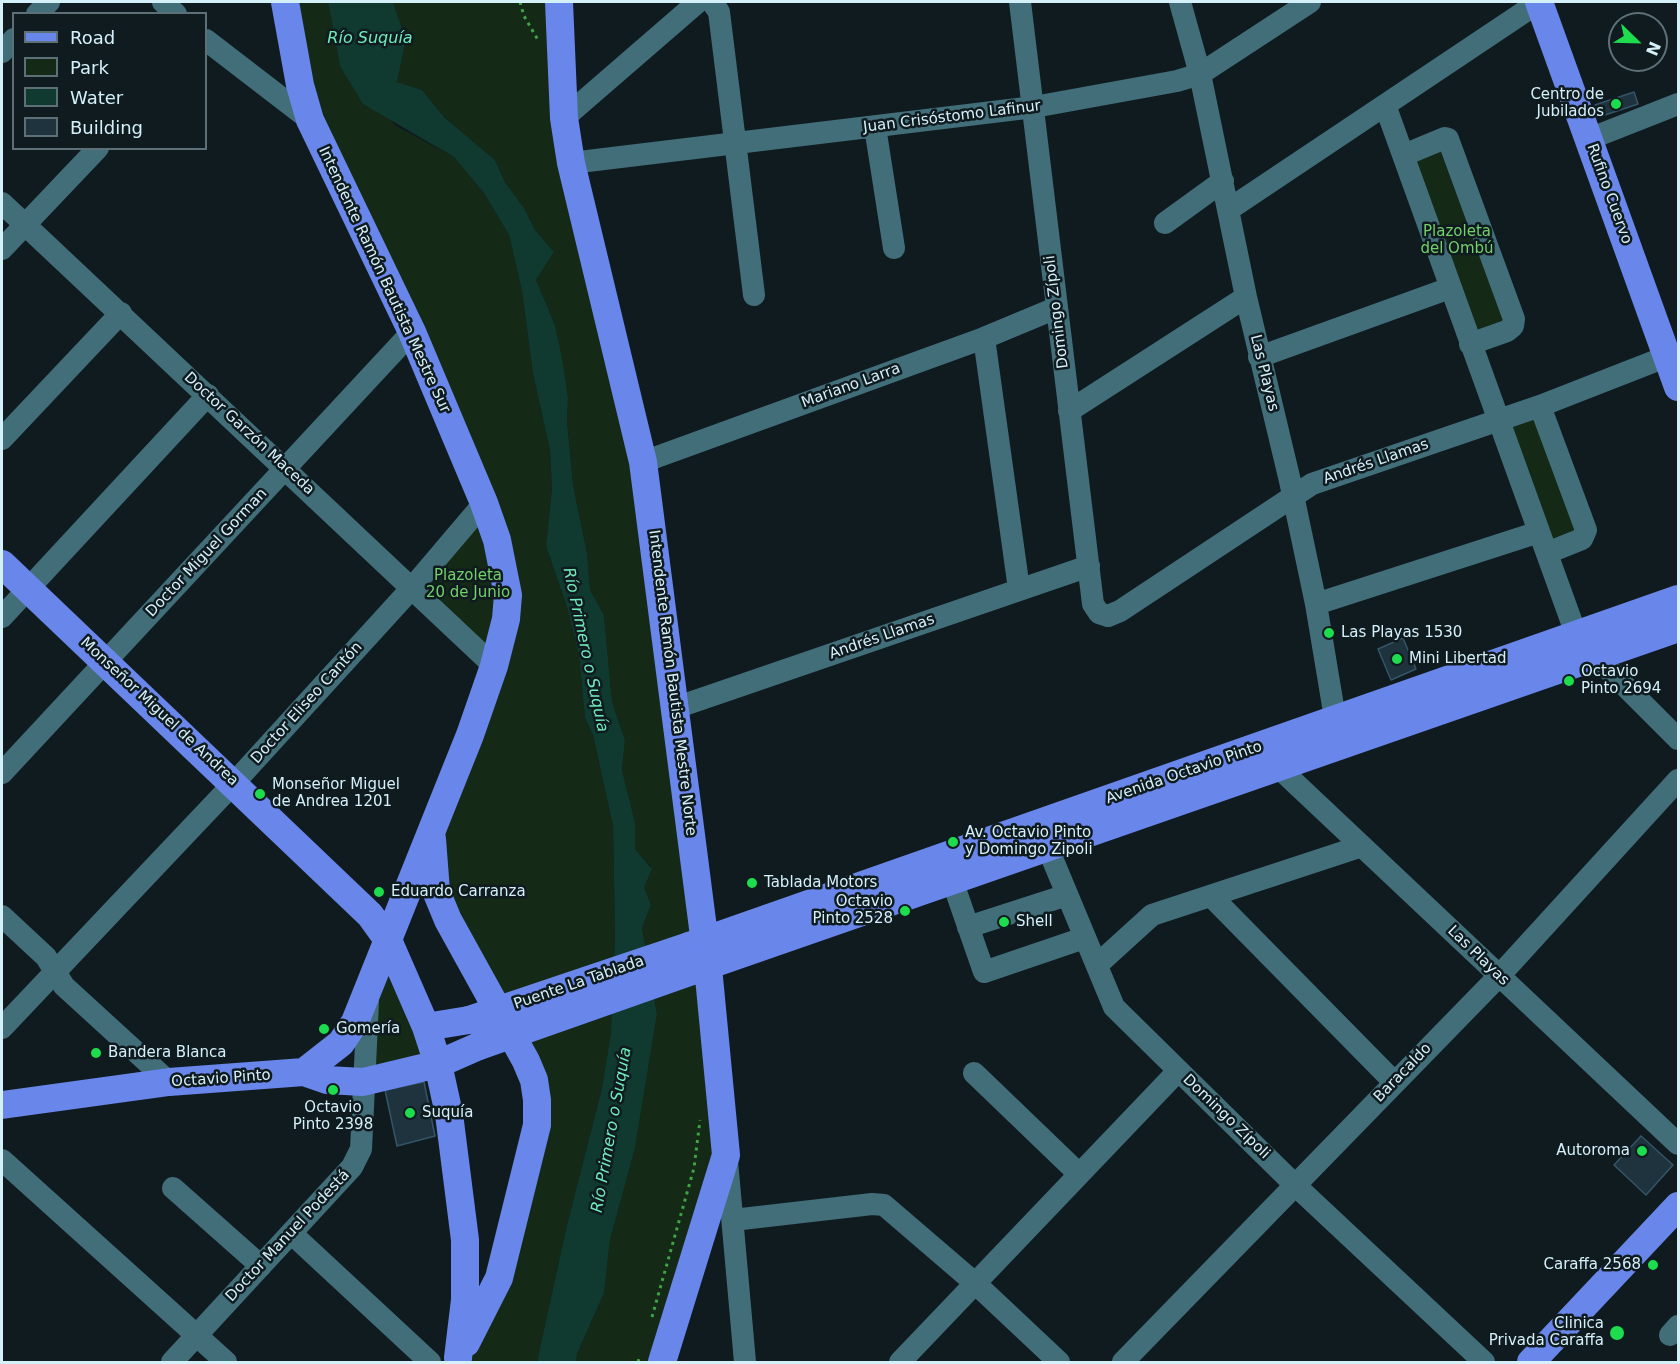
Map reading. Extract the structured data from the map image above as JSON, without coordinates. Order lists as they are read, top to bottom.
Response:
{
  "streets": {
    "main road": [
      "Rufino Cuervo",
      "Intendente Ramón Bautista Mestre Sur",
      "Intendente Ramón Bautista Mestre Norte",
      "Monseñor Miguel de Andrea",
      "Avenida Octavio Pinto",
      "Puente La Tablada",
      "Octavio Pinto"
    ],
    "street": [
      "Juan Crisóstomo Lafinur",
      "Domingo Zípoli",
      "Las Playas",
      "Mariano Larra",
      "Doctor Garzón Maceda",
      "Andrés Llamas",
      "Doctor Miguel Gorman",
      "Doctor Eliseo Cantón",
      "Baracaldo",
      "Doctor Manuel Podestá"
    ]
  },
  "crossings": [
    ["Juan Crisóstomo Lafinur", "Domingo Zípoli"],
    ["Juan Crisóstomo Lafinur", "Las Playas"],
    ["Juan Crisóstomo Lafinur", "Intendente Ramón Bautista Mestre Norte"],
    ["Rufino Cuervo", "Andrés Llamas"],
    ["Intendente Ramón Bautista Mestre Sur", "Doctor Garzón Maceda"],
    ["Intendente Ramón Bautista Mestre Sur", "Doctor Miguel Gorman"],
    ["Intendente Ramón Bautista Mestre Sur", "Doctor Eliseo Cantón"],
    ["Intendente Ramón Bautista Mestre Sur", "Monseñor Miguel de Andrea"],
    ["Intendente Ramón Bautista Mestre Sur", "Octavio Pinto"],
    ["Domingo Zípoli", "Mariano Larra"],
    ["Domingo Zípoli", "Andrés Llamas"],
    ["Domingo Zípoli", "Avenida Octavio Pinto"],
    ["Domingo Zípoli", "Baracaldo"],
    ["Las Playas", "Andrés Llamas"],
    ["Las Playas", "Avenida Octavio Pinto"],
    ["Las Playas", "Baracaldo"],
    ["Mariano Larra", "Intendente Ramón Bautista Mestre Norte"],
    ["Doctor Garzón Maceda", "Doctor Miguel Gorman"],
    ["Doctor Garzón Maceda", "Doctor Eliseo Cantón"],
    ["Andrés Llamas", "Intendente Ramón Bautista Mestre Norte"],
    ["Doctor Miguel Gorman", "Monseñor Miguel de Andrea"],
    ["Intendente Ramón Bautista Mestre Norte", "Avenida Octavio Pinto"],
    ["Intendente Ramón Bautista Mestre Norte", "Puente La Tablada"],
    ["Doctor Eliseo Cantón", "Monseñor Miguel de Andrea"],
    ["Avenida Octavio Pinto", "Puente La Tablada"],
    ["Octavio Pinto", "Doctor Manuel Podestá"]
  ],
  "water": ["Río Suquía", "Río Primero o Suquía"],
  "parks": ["Plazoleta del Ombú", "Plazoleta 20 de Junio"],
  "places": [
    "Centro de Jubilados",
    "Las Playas 1530",
    "Mini Libertad",
    "Octavio Pinto 2694",
    "Monseñor Miguel de Andrea 1201",
    "Av. Octavio Pinto y Domingo Zipoli",
    "Tablada Motors",
    "Eduardo Carranza",
    "Octavio Pinto 2528",
    "Shell",
    "Gomería",
    "Bandera Blanca",
    "Octavio Pinto 2398",
    "Suquía",
    "Autoroma",
    "Caraffa 2568",
    "Clinica Privada Caraffa"
  ],
  "legend": [
    "Road",
    "Park",
    "Water",
    "Building"
  ],
  "north": "bottom right"
}
